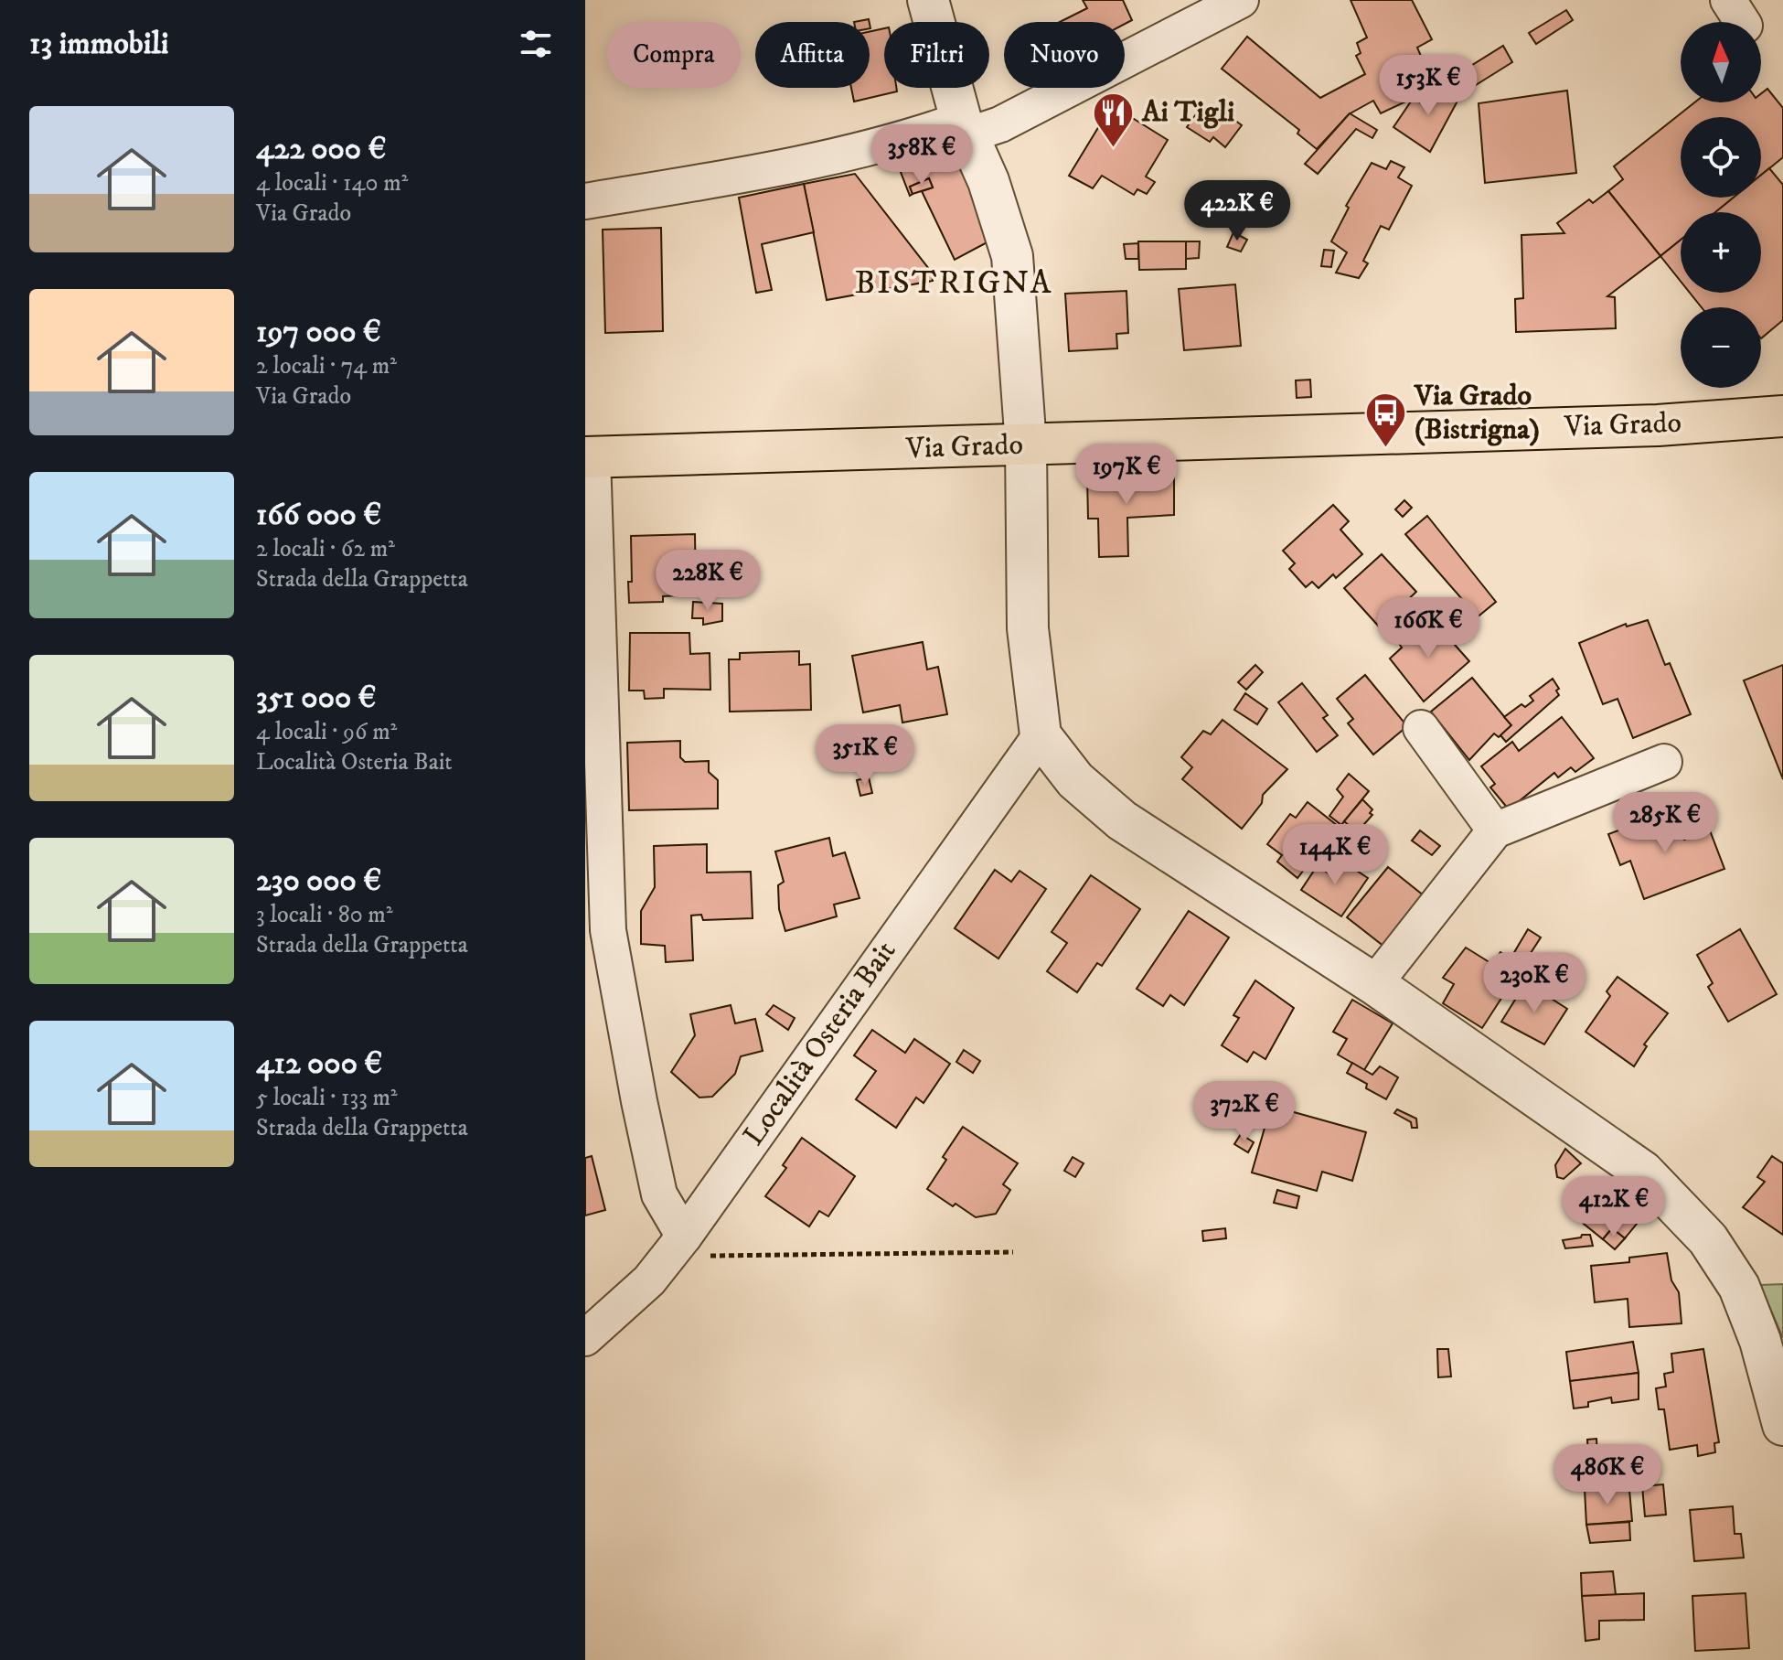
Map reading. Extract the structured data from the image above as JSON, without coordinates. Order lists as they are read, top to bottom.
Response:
{
  "streets": {
    "main road": ["Via Grado"],
    "street": ["Località Osteria Bait"]
  },
  "districts": ["BISTRIGNA"],
  "places": {
    "restaurant": ["Ai Tigli"],
    "bus stop": ["Via Grado (Bistrigna)"]
  },
  "north": "top",
  "page": {
    "heading": "13 immobili",
    "map_buttons": ["+", "−"],
    "chip": [
      "Compra",
      "Affitta",
      "Filtri",
      "Nuovo"
    ],
    "price": [
      "153K €",
      "358K €",
      "422K €",
      "197K €",
      "228K €",
      "166K €",
      "351K €",
      "285K €",
      "144K €",
      "230K €",
      "372K €",
      "412K €",
      "486K €"
    ],
    "list": [
      {
        "name": "422 000 €",
        "note": "4 locali · 140 m² · Via Grado"
      },
      {
        "name": "197 000 €",
        "note": "2 locali · 74 m² · Via Grado"
      },
      {
        "name": "166 000 €",
        "note": "2 locali · 62 m² · Strada della Grappetta"
      },
      {
        "name": "351 000 €",
        "note": "4 locali · 96 m² · Località Osteria Bait"
      },
      {
        "name": "230 000 €",
        "note": "3 locali · 80 m² · Strada della Grappetta"
      },
      {
        "name": "412 000 €",
        "note": "5 locali · 133 m² · Strada della Grappetta"
      }
    ]
  }
}
